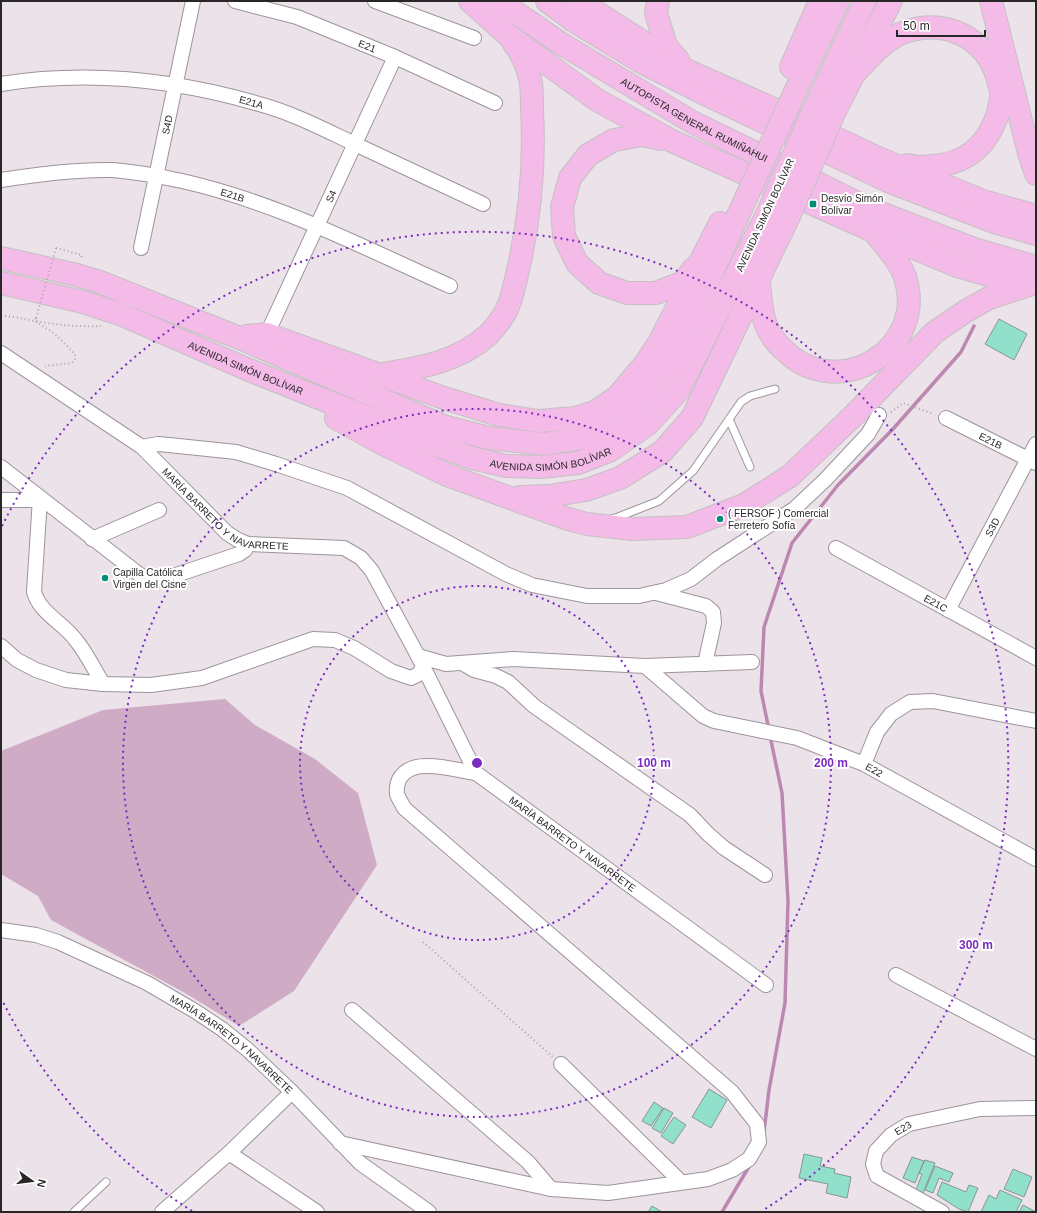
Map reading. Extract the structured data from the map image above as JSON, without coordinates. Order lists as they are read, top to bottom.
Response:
{
  "streets": {
    "highway": ["AUTOPISTA GENERAL RUMIÑAHUI", "AVENIDA SIMÓN BOLÍVAR"],
    "street": [
      "E21",
      "E21A",
      "S4D",
      "E21B",
      "S4",
      "MARÍA BARRETO Y NAVARRETE",
      "S3D",
      "E21C",
      "E22",
      "E23"
    ]
  },
  "crossings": [
    ["E21", "S4"],
    ["E21A", "S4D"],
    ["E21A", "S4"],
    ["S4D", "E21B"],
    ["E21B", "S4"],
    ["E21B", "S3D"],
    ["S3D", "E21C"]
  ],
  "places": {
    "transit": ["Desvío Simón Bolívar"],
    "other": ["( FERSOF ) Comercial Ferretero Sofía", "Capilla Católica Virgen del Cisne"]
  },
  "scale_bar": "50 m",
  "north": "right",
  "rings": ["100 m", "200 m", "300 m"]
}
